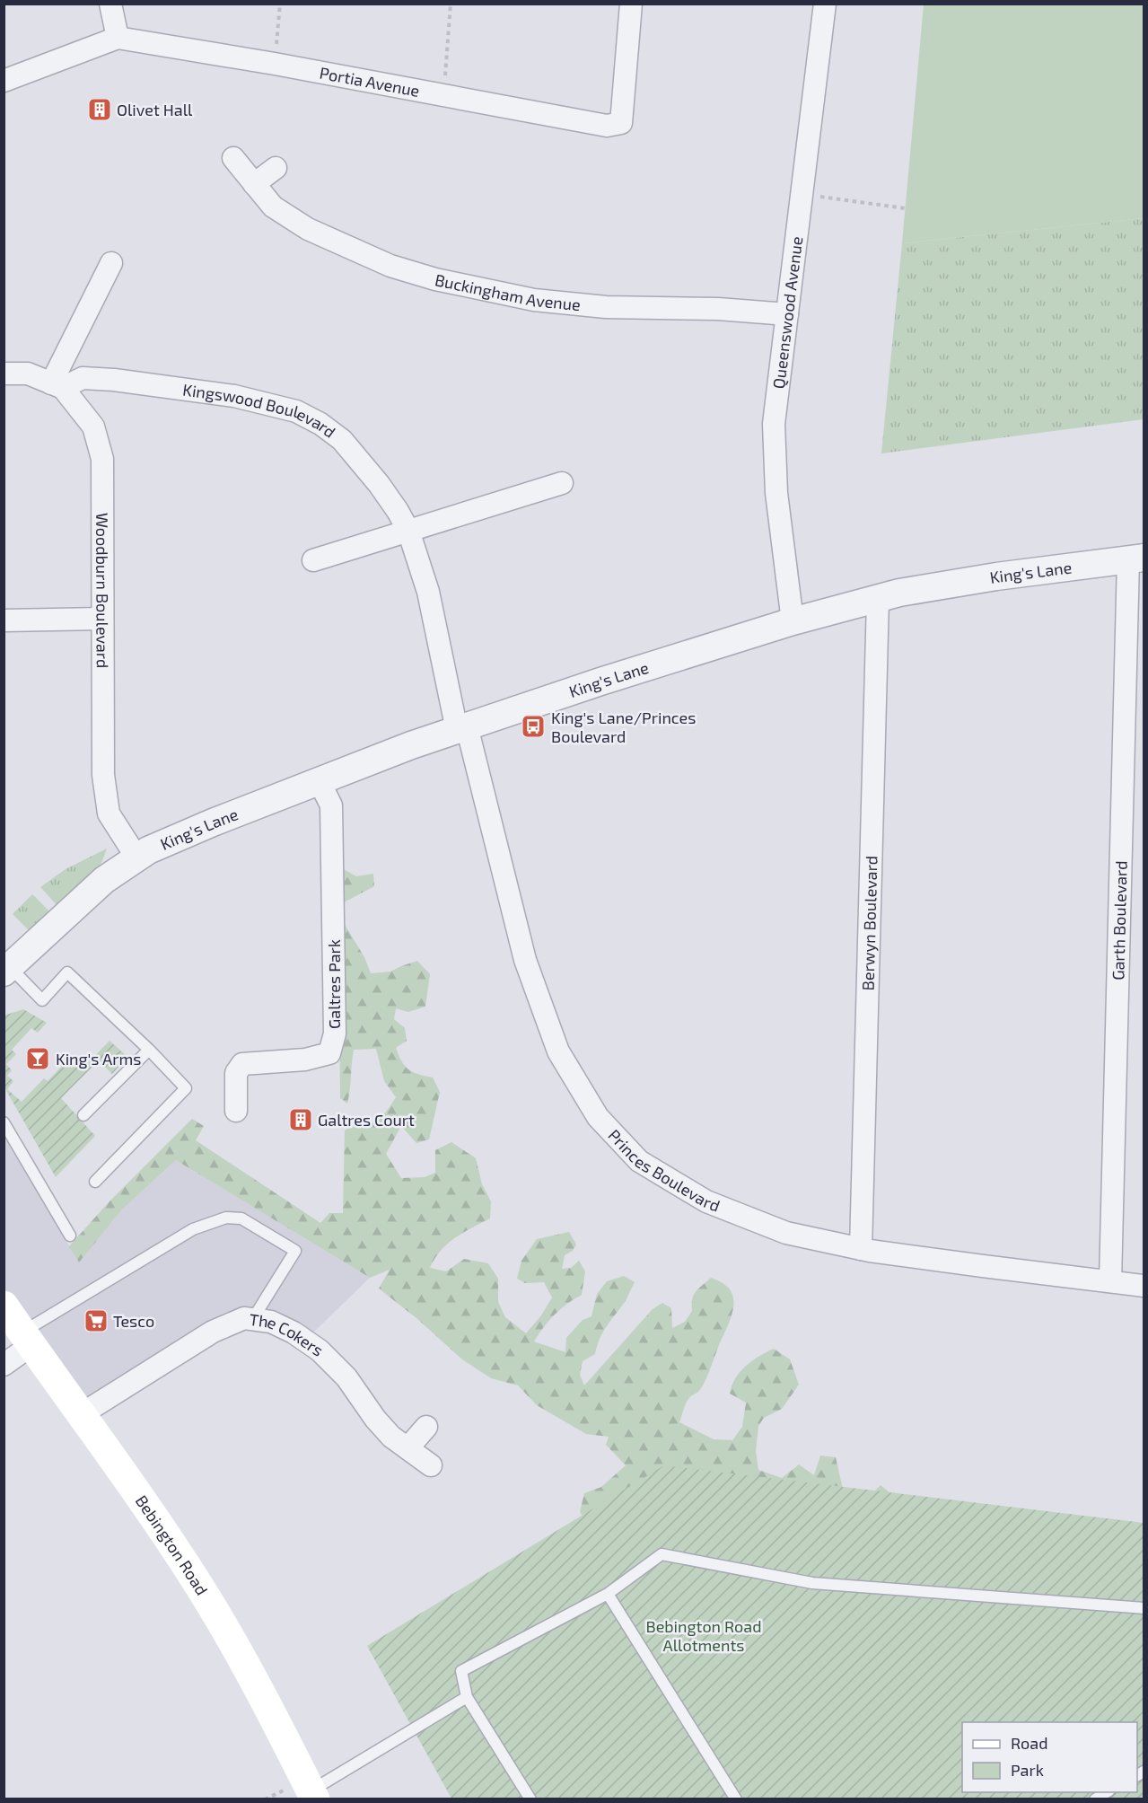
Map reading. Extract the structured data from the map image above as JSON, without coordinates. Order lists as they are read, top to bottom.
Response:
{
  "streets": {
    "main road": ["Bebington Road"],
    "street": [
      "Portia Avenue",
      "Buckingham Avenue",
      "Queenswood Avenue",
      "Kingswood Boulevard",
      "King's Lane",
      "Woodburn Boulevard",
      "Garth Boulevard",
      "Berwyn Boulevard",
      "Galtres Park",
      "Princes Boulevard",
      "The Cokers"
    ]
  },
  "crossings": [
    ["Buckingham Avenue", "Queenswood Avenue"],
    ["Queenswood Avenue", "King's Lane"],
    ["Kingswood Boulevard", "King's Lane"],
    ["Kingswood Boulevard", "Woodburn Boulevard"],
    ["Kingswood Boulevard", "Princes Boulevard"],
    ["King's Lane", "Woodburn Boulevard"],
    ["King's Lane", "Garth Boulevard"],
    ["King's Lane", "Berwyn Boulevard"],
    ["King's Lane", "Galtres Park"],
    ["King's Lane", "Princes Boulevard"],
    ["Garth Boulevard", "Princes Boulevard"],
    ["Berwyn Boulevard", "Princes Boulevard"],
    ["The Cokers", "Bebington Road"]
  ],
  "parks": ["Bebington Road Allotments"],
  "places": {
    "building": ["Olivet Hall", "Galtres Court"],
    "bus stop": ["King's Lane/Princes Boulevard"],
    "bar": ["King's Arms"],
    "supermarket": ["Tesco"]
  },
  "legend": ["Road", "Park"]
}
